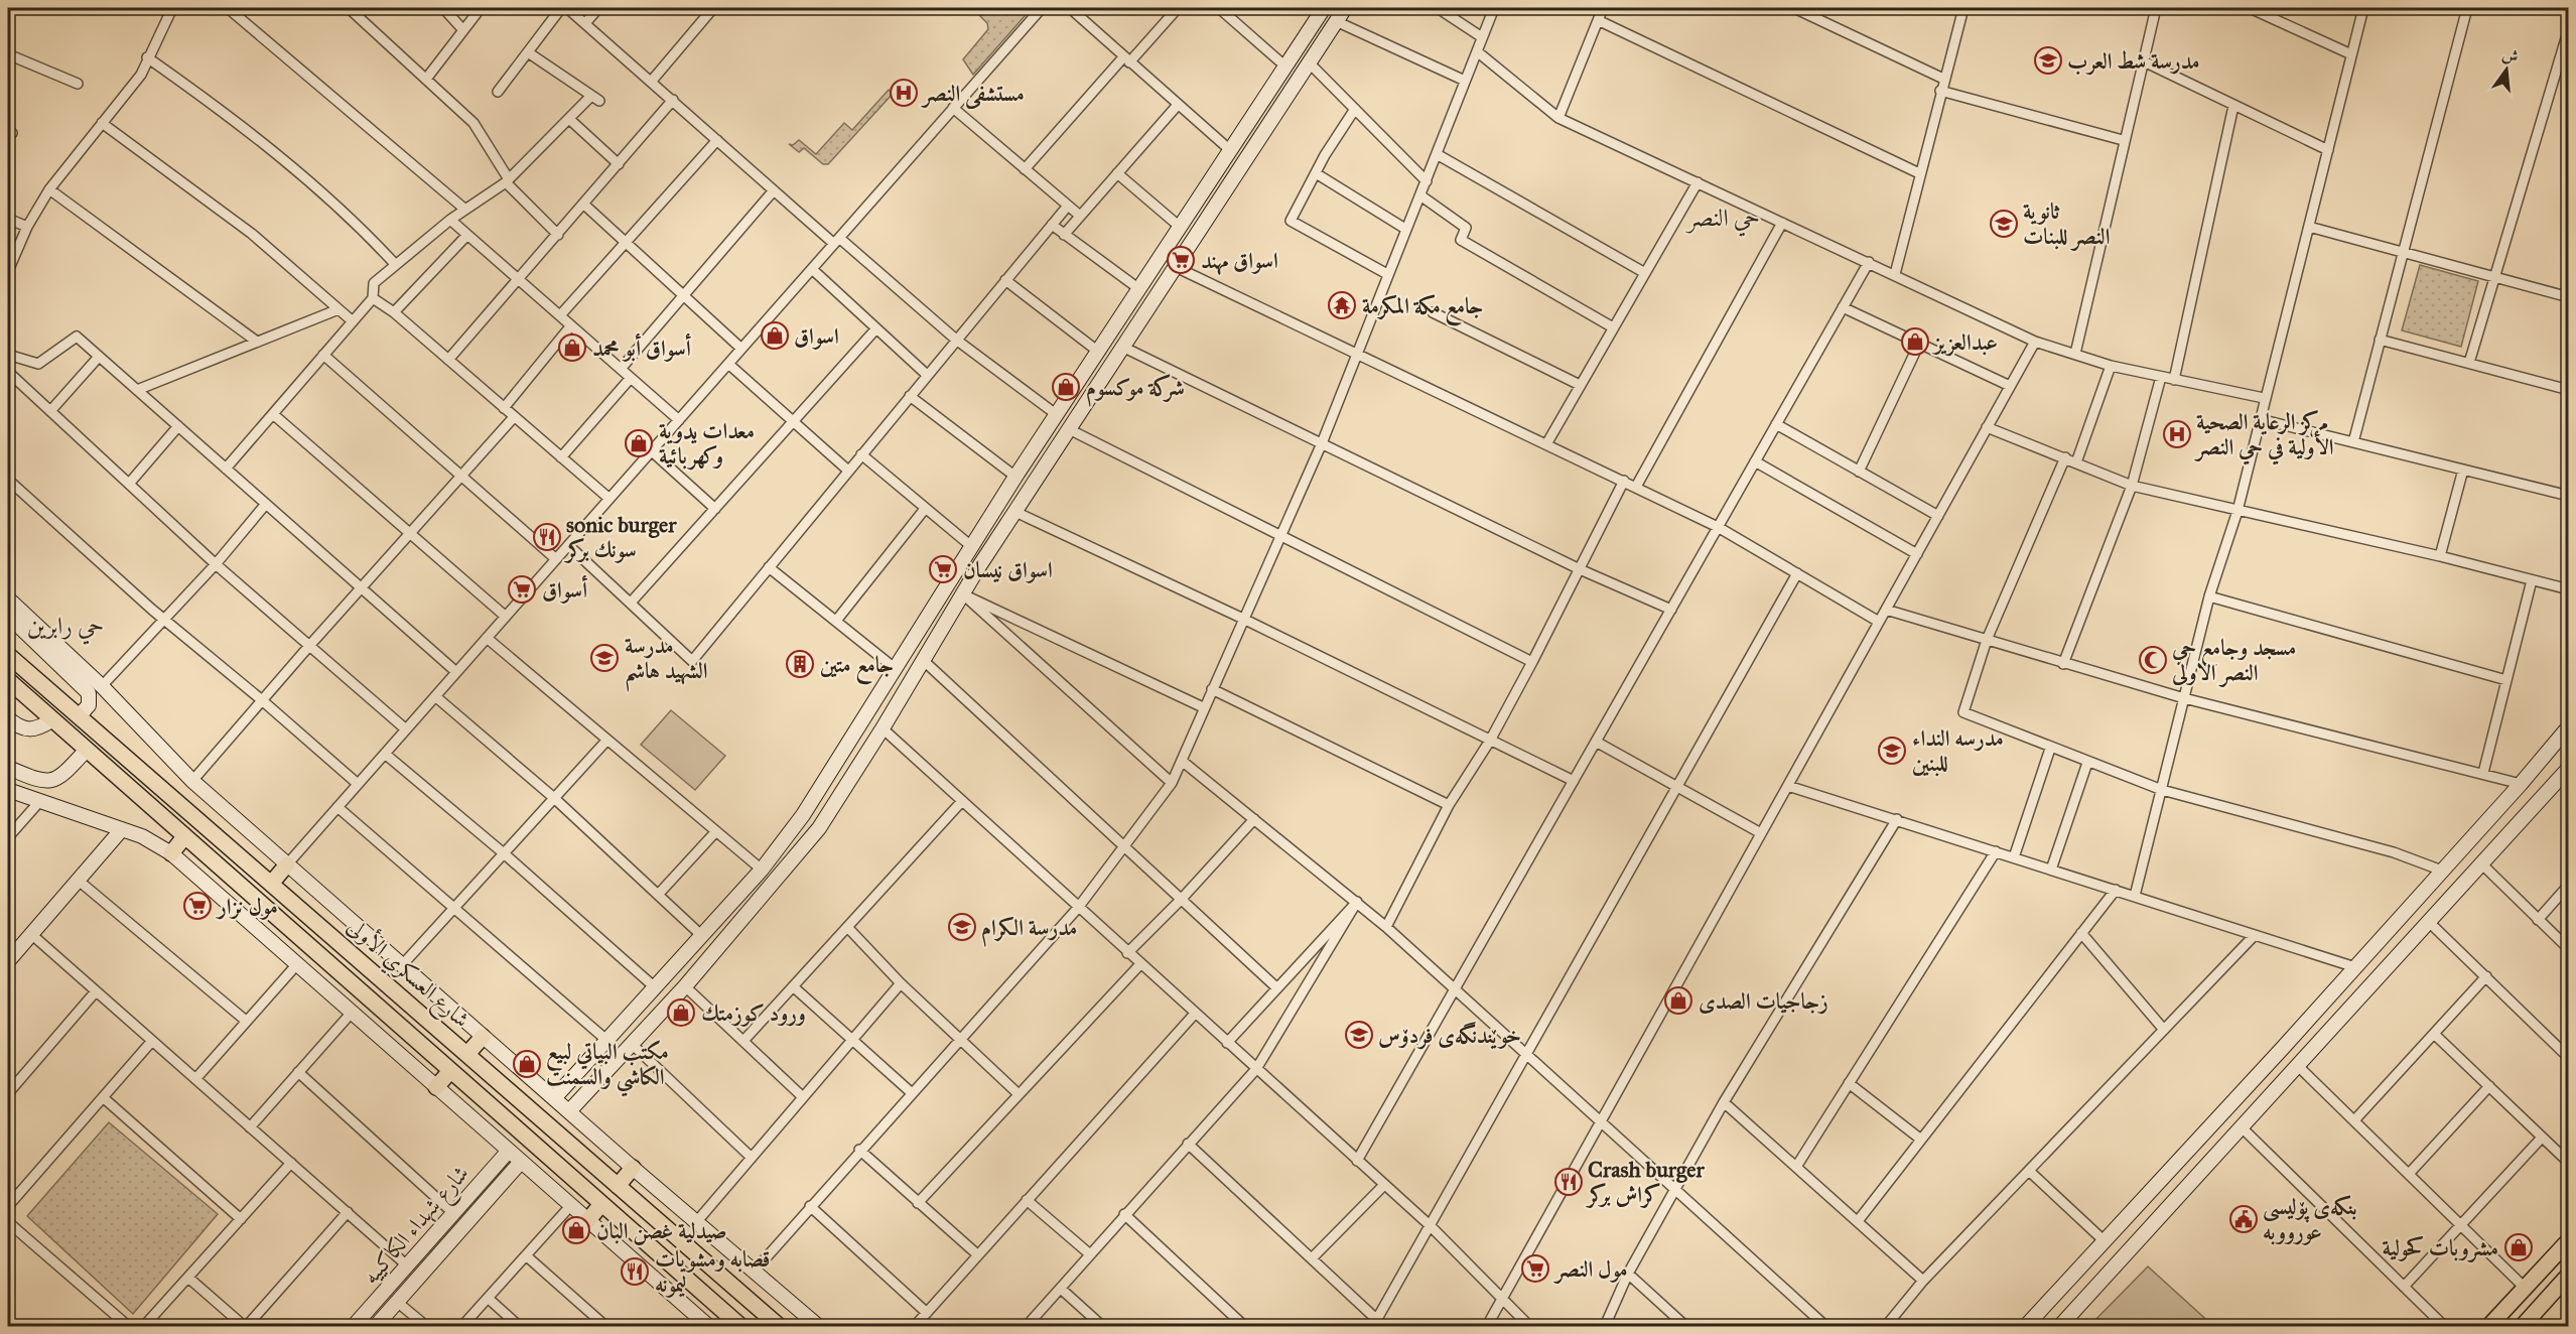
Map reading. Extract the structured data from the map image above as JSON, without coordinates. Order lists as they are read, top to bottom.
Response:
{
  "streets": {
    "main road": ["شارع العسكري الأولى"],
    "street": ["شارع شهداء الكاكييه"]
  },
  "districts": ["حي النصر", "حي رابرين"],
  "places": {
    "school or university": [
      "مدرسة شط العرب",
      "ثانوية النصر للبنات",
      "مدرسة الشهيد هاشم",
      "مدرسه النداء للبنين",
      "مدرسة الكرام",
      "خوێندنگەی فردۆس"
    ],
    "hospital": ["مستشفى النصر", "مركز الرعاية الصحية الأولية في حي النصر"],
    "supermarket": [
      "اسواق مهند",
      "اسواق نيسان",
      "أسواق",
      "مول نزار",
      "مول النصر"
    ],
    "temple": ["جامع مكة المكرمة"],
    "shop": [
      "اسواق",
      "عبدالعزيز",
      "أسواق أبو محمد",
      "شركة موكسوم",
      "معدات يدوية وكهربائية",
      "زجاجيات الصدى",
      "ورود كوزمتك",
      "مكتب البياتي لبيع الكاشي والسمنت",
      "صيدلية غصن البان",
      "مشروبات كحولية"
    ],
    "restaurant": ["sonic burger سونك بركر", "Crash burger كراش بركر", "قصابه ومشويات ليمونه"],
    "mosque": ["مسجد وجامع حي النصر الاولى"],
    "building": ["جامع متين"],
    "public building": ["بنکەی پۆلیسی عورووبە"]
  },
  "north": "top"
}
